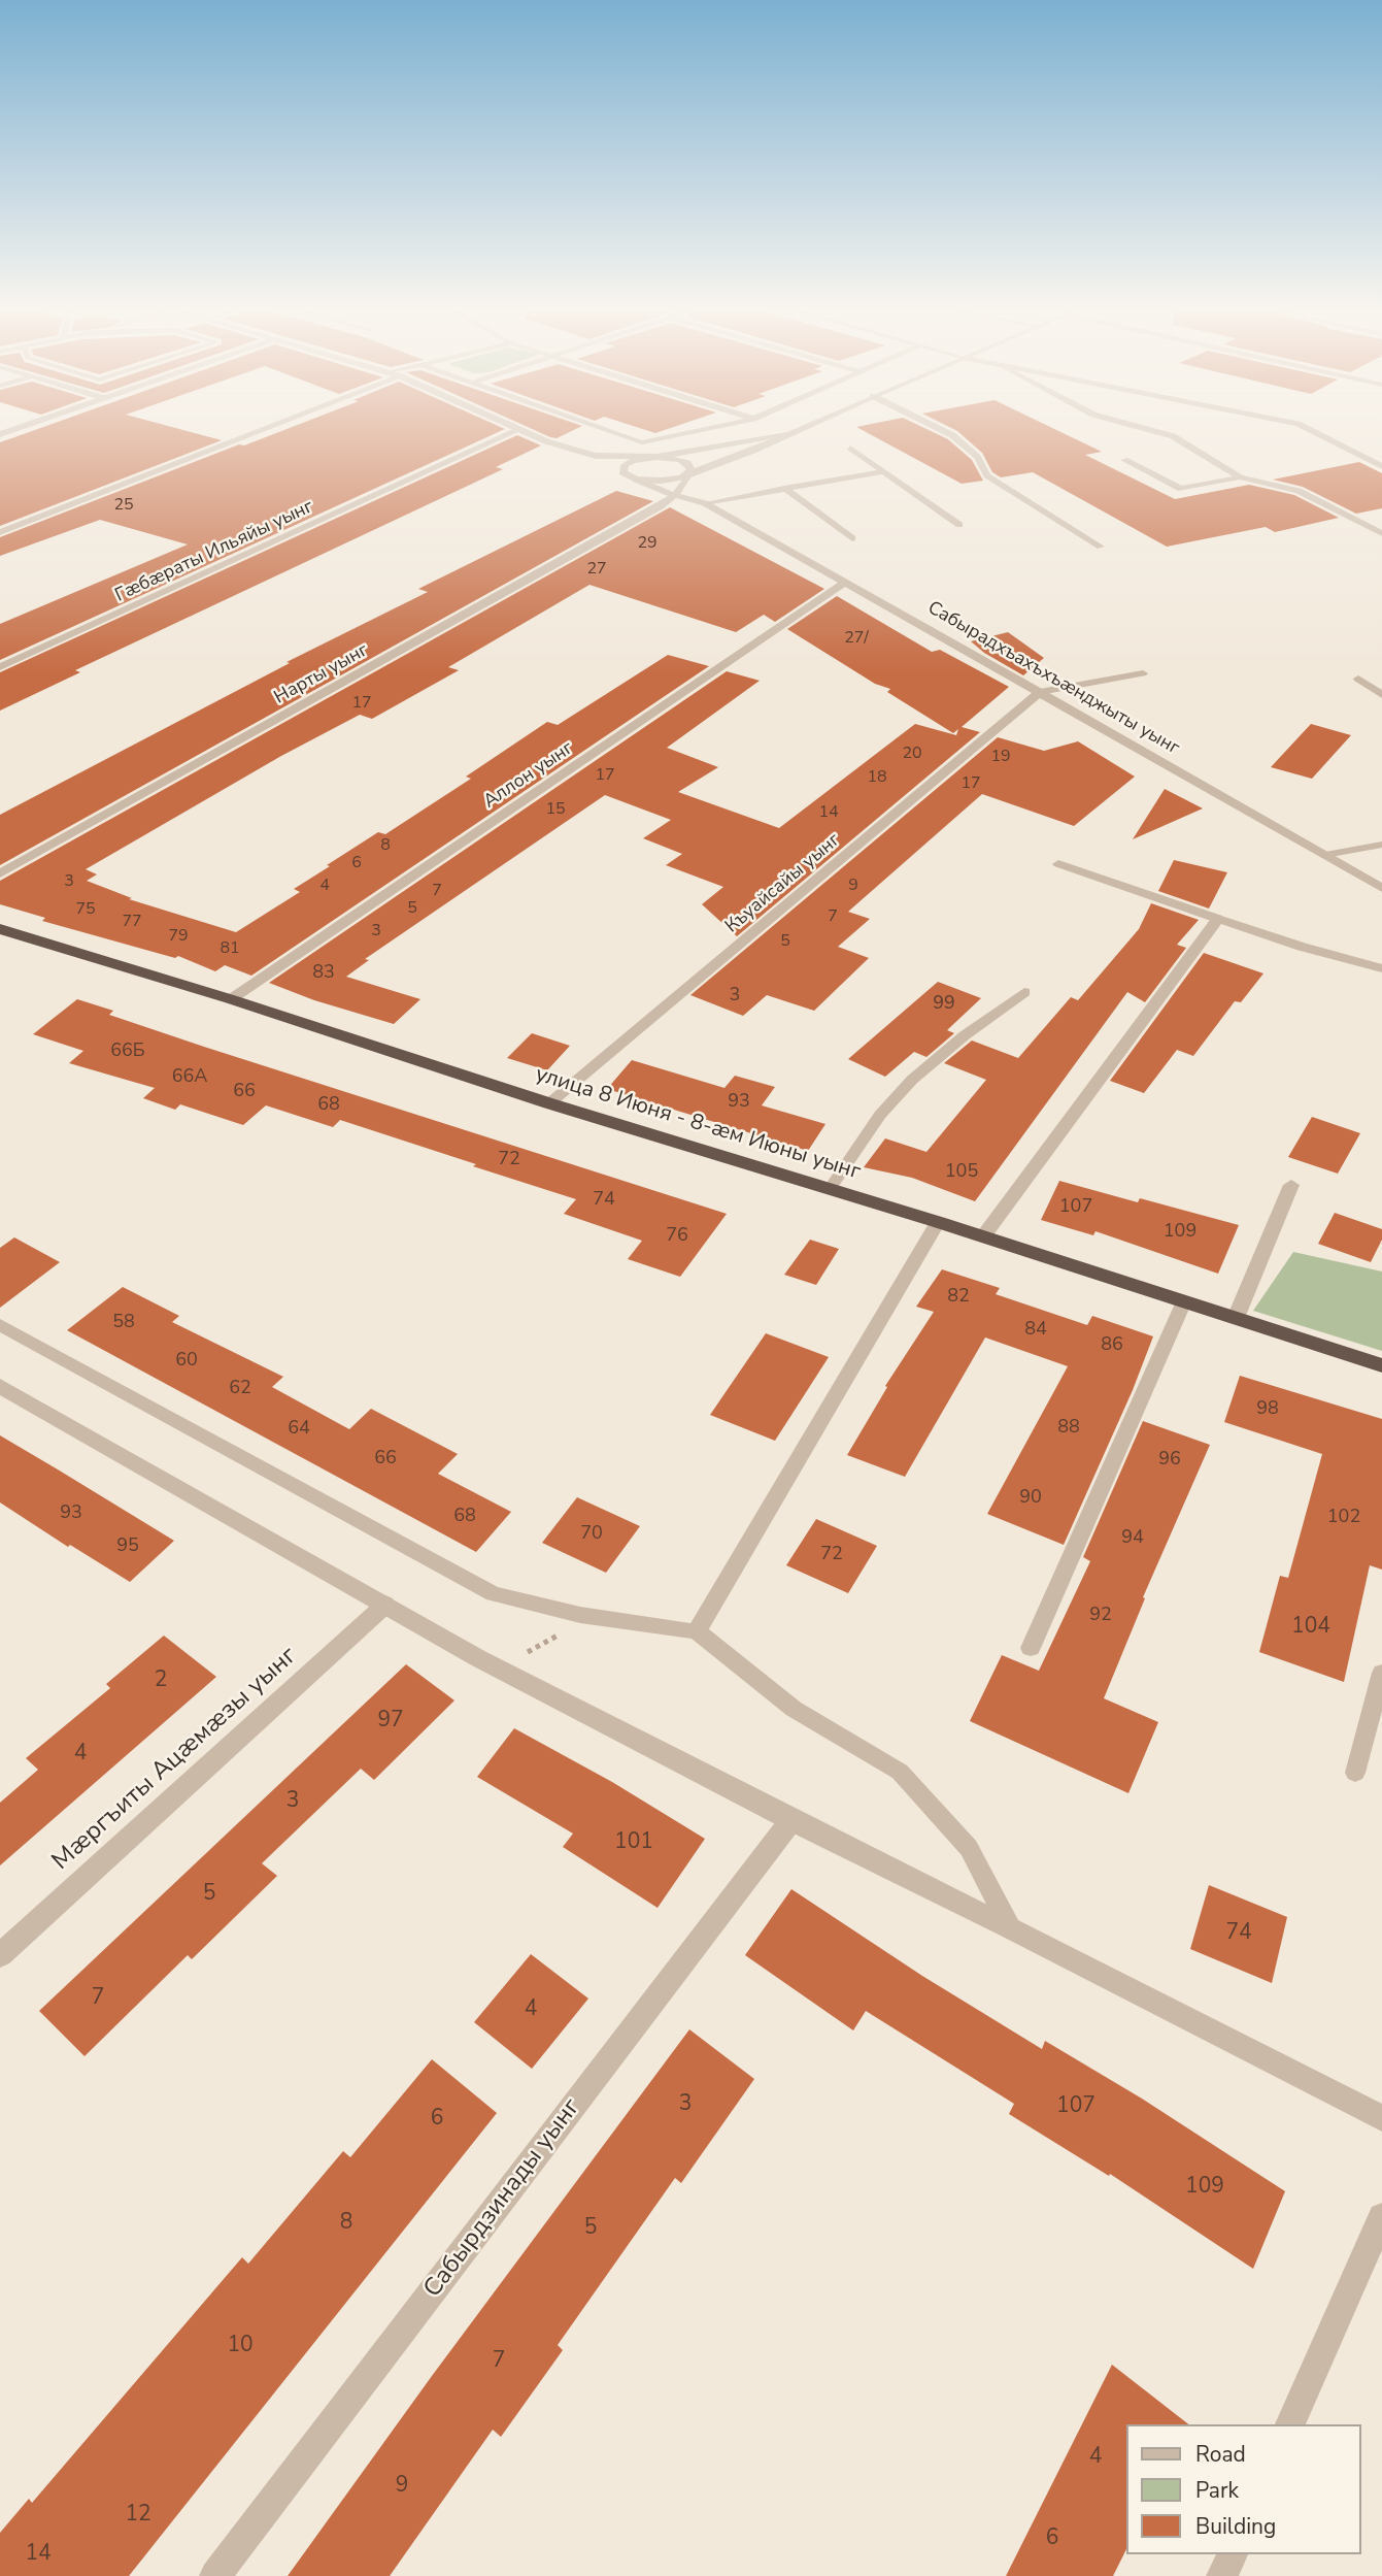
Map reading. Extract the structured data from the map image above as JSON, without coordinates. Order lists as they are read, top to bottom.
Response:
{
  "streets": {
    "highway": ["улица 8 Июня - 8-ӕм Июны уынг"],
    "street": [
      "Гæбæраты Ильяйы уынг",
      "Нарты уынг",
      "Сабырадхъахъхъæнджыты уынг",
      "Аллон уынг",
      "Къуайсайы уынг",
      "Мӕргъиты Ацӕмӕзы уынг",
      "Сабырдзинады уынг"
    ]
  },
  "crossings": [
    ["Нарты уынг", "Сабырадхъахъхъæнджыты уынг"],
    ["Сабырадхъахъхъæнджыты уынг", "Аллон уынг"],
    ["Сабырадхъахъхъæнджыты уынг", "Къуайсайы уынг"],
    ["Аллон уынг", "улица 8 Июня - 8-ӕм Июны уынг"],
    ["Къуайсайы уынг", "улица 8 Июня - 8-ӕм Июны уынг"]
  ],
  "house_numbers": [
    "25",
    "29",
    "27",
    "27/",
    "17",
    "20",
    "19",
    "17",
    "18",
    "17",
    "15",
    "14",
    "8",
    "6",
    "3",
    "4",
    "9",
    "7",
    "5",
    "75",
    "7",
    "77",
    "3",
    "79",
    "5",
    "81",
    "83",
    "3",
    "99",
    "66Б",
    "66А",
    "66",
    "93",
    "68",
    "72",
    "105",
    "74",
    "107",
    "109",
    "76",
    "82",
    "58",
    "84",
    "86",
    "60",
    "62",
    "98",
    "88",
    "64",
    "66",
    "96",
    "90",
    "93",
    "68",
    "102",
    "70",
    "94",
    "95",
    "72",
    "92",
    "104",
    "2",
    "97",
    "4",
    "3",
    "101",
    "5",
    "74",
    "7",
    "4",
    "3",
    "107",
    "6",
    "109",
    "8",
    "5",
    "10",
    "7",
    "4",
    "9",
    "12",
    "6",
    "14"
  ],
  "legend": ["Road", "Park", "Building"]
}
